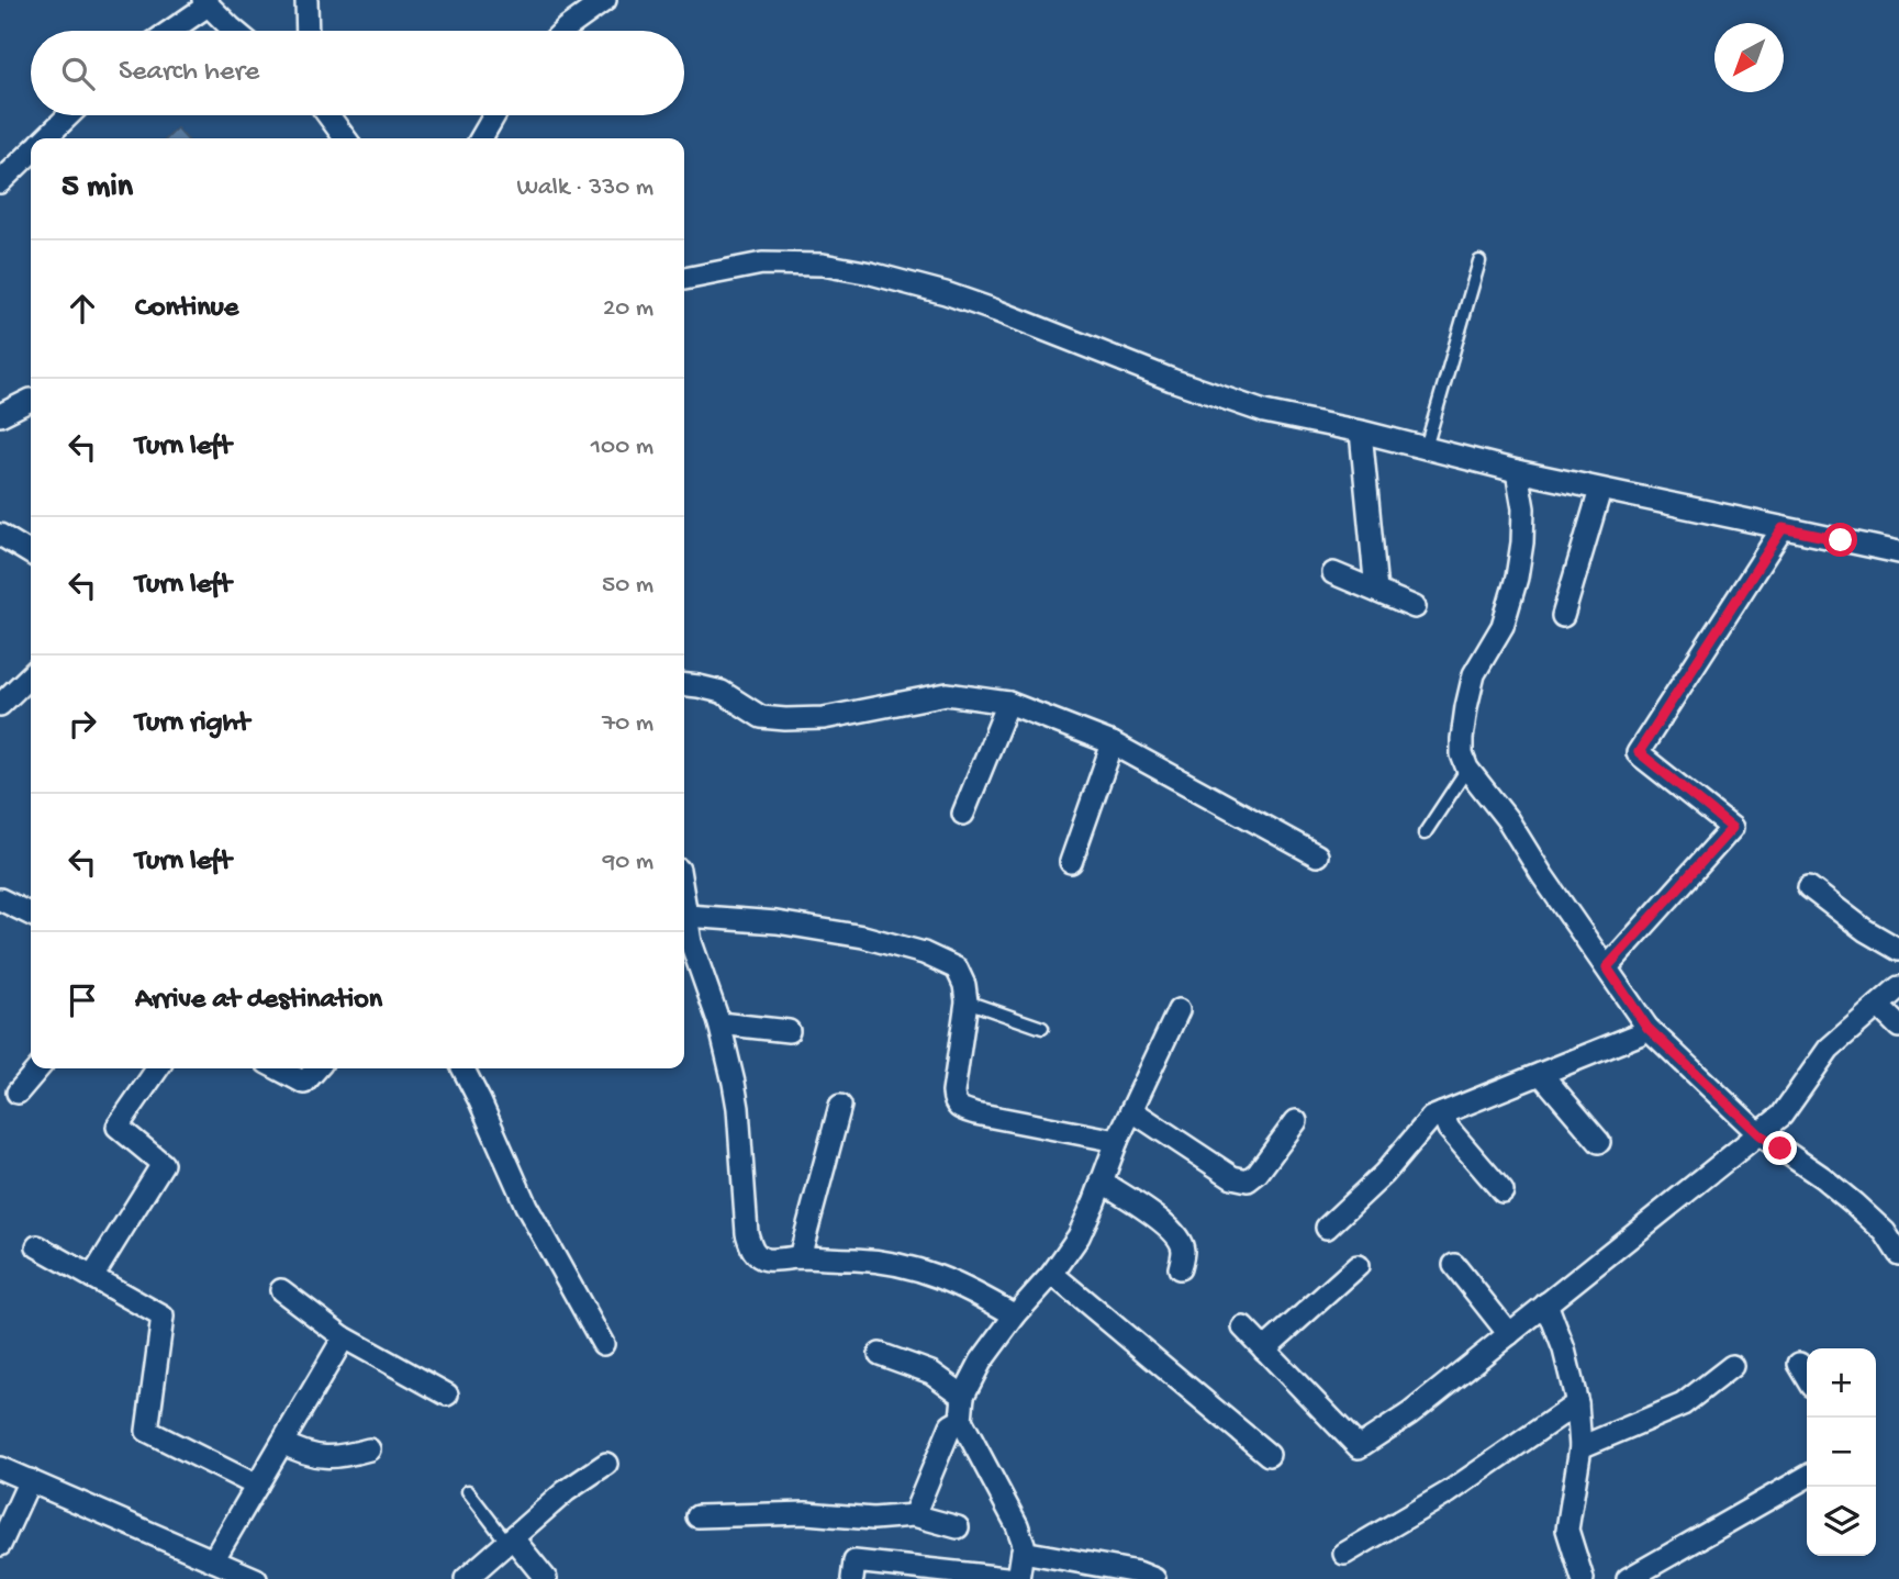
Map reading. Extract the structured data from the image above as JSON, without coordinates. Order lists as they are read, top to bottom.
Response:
{
  "north": "bottom left",
  "page": {
    "search": "Search here",
    "heading": ["5 min", "Walk · 330 m"],
    "list": [
      ["Continue", "20 m"],
      ["Turn left", "100 m"],
      ["Turn left", "50 m"],
      ["Turn right", "70 m"],
      ["Turn left", "90 m"],
      "Arrive at destination"
    ],
    "map_buttons": ["+", "−"]
  }
}
